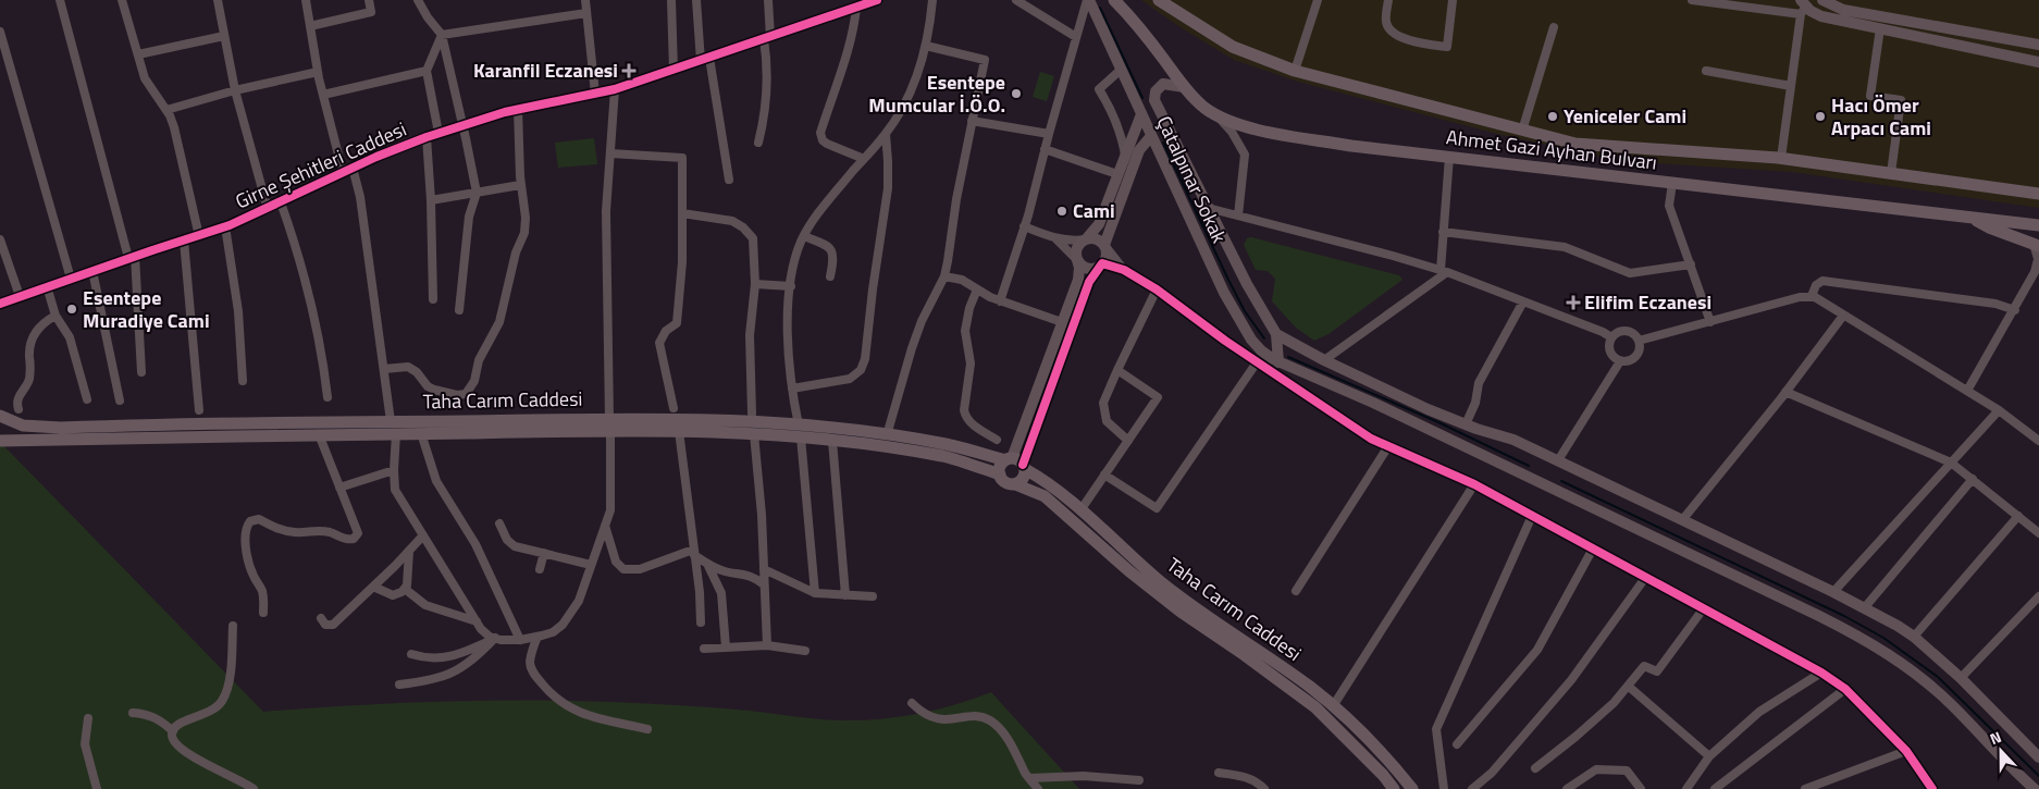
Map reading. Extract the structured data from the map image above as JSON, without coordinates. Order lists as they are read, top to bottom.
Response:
{
  "streets": {
    "main road": [
      "Ahmet Gazi Ayhan Bulvarı",
      "Girne Şehitleri Caddesi",
      "Çatalpınar Sokak",
      "Taha Carım Caddesi"
    ]
  },
  "crossings": [
    ["Ahmet Gazi Ayhan Bulvarı", "Çatalpınar Sokak"]
  ],
  "places": {
    "health": ["Karanfil Eczanesi", "Elifim Eczanesi"],
    "other": [
      "Esentepe Mumcular İ.Ö.O.",
      "Yeniceler Cami",
      "Hacı Ömer Arpacı Cami",
      "Cami",
      "Esentepe Muradiye Cami"
    ]
  },
  "north": "top"
}
